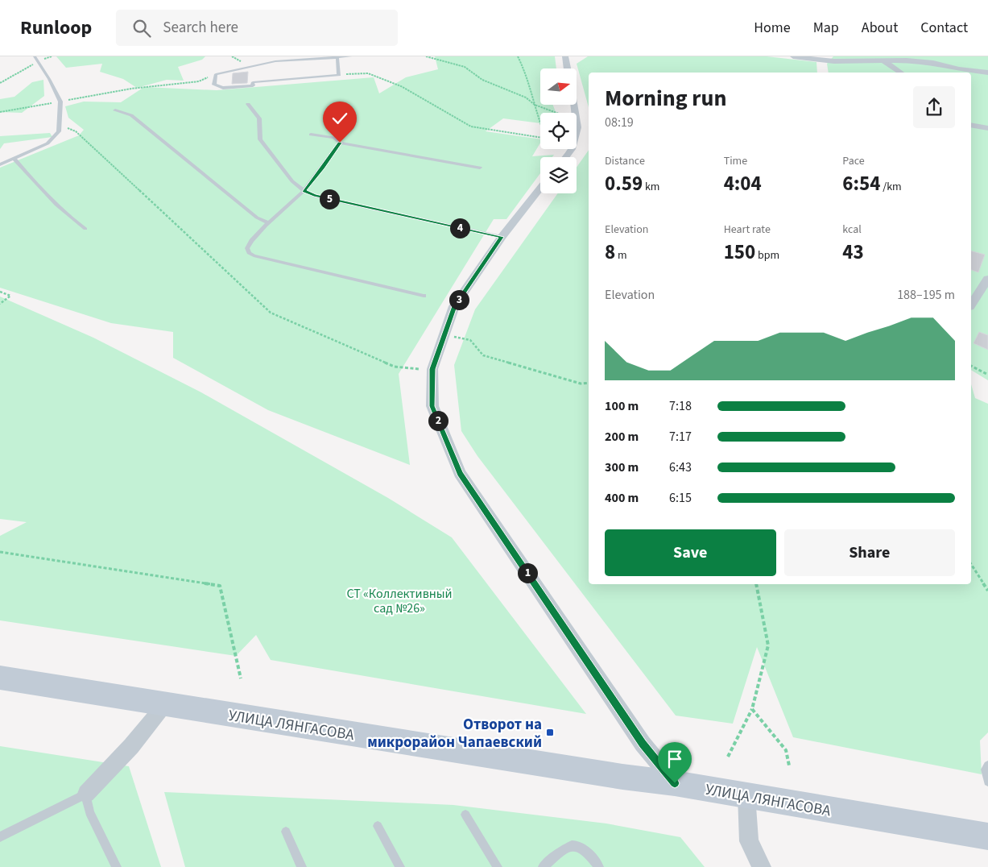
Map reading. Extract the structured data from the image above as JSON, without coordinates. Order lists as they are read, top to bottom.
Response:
{
  "streets": {
    "main road": ["УЛИЦА ЛЯНГАСОВА"]
  },
  "parks": ["СТ «Коллективный сад №26»"],
  "places": {
    "transit": ["Отворот на микрорайон Чапаевский"]
  },
  "north": "right",
  "page": {
    "header": "Runloop",
    "search": "Search here",
    "nav": [
      "Home",
      "Map",
      "About",
      "Contact"
    ],
    "heading": ["Morning run", "08:19"],
    "stats": [
      ["Distance", "0.59 km"],
      ["Time", "4:04"],
      ["Pace", "6:54 /km"],
      ["Elevation", "8 m"],
      ["Heart rate", "150 bpm"],
      ["kcal", "43"]
    ],
    "pins": [
      "5",
      "4",
      "3",
      "2",
      "1"
    ],
    "chart": ["Elevation", "188–195 m"],
    "list": [
      {
        "name": "100 m",
        "note": "7:18"
      },
      {
        "name": "200 m",
        "note": "7:17"
      },
      {
        "name": "300 m",
        "note": "6:43"
      },
      {
        "name": "400 m",
        "note": "6:15"
      }
    ],
    "buttons": ["Save", "Share"]
  }
}
